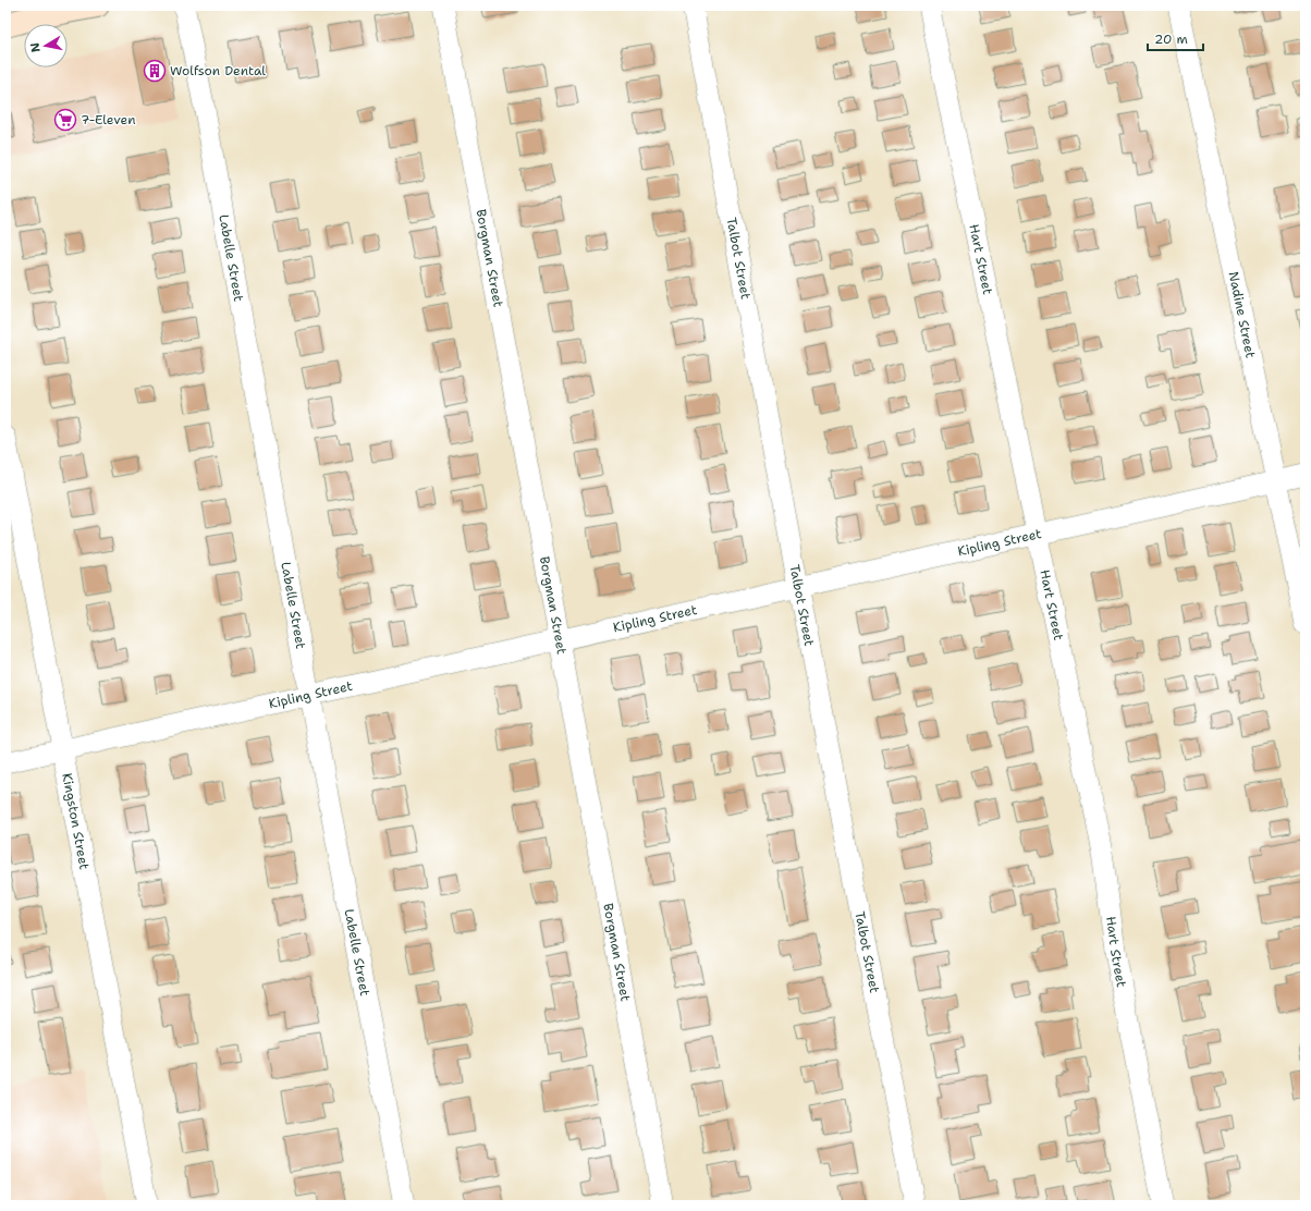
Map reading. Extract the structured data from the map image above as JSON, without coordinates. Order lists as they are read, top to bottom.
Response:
{
  "streets": {
    "street": [
      "Labelle Street",
      "Borgman Street",
      "Talbot Street",
      "Hart Street",
      "Nadine Street",
      "Kipling Street",
      "Kingston Street"
    ]
  },
  "crossings": [
    ["Labelle Street", "Kipling Street"],
    ["Borgman Street", "Kipling Street"],
    ["Talbot Street", "Kipling Street"],
    ["Hart Street", "Kipling Street"],
    ["Nadine Street", "Kipling Street"],
    ["Kipling Street", "Kingston Street"]
  ],
  "places": {
    "building": ["Wolfson Dental"],
    "supermarket": ["7-Eleven"]
  },
  "scale_bar": "20 m",
  "north": "left"
}
